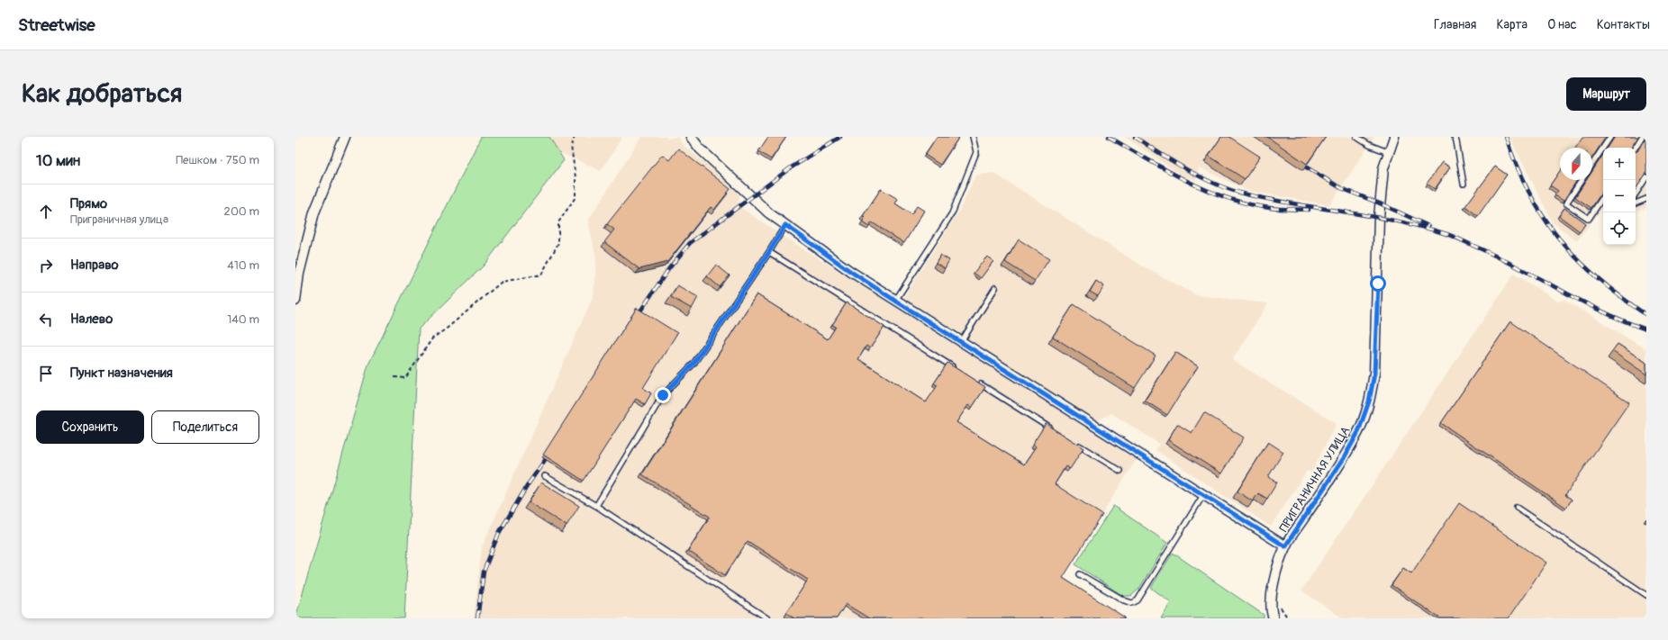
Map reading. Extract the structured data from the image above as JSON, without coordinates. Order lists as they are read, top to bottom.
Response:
{
  "streets": {
    "street": ["ПРИГРАНИЧНАЯ УЛИЦА"]
  },
  "north": "bottom",
  "page": {
    "header": "Streetwise",
    "nav": [
      "Главная",
      "Карта",
      "О нас",
      "Контакты"
    ],
    "buttons": [
      "Маршрут",
      ["Сохранить", "Поделиться"]
    ],
    "title": "Как добраться",
    "heading": ["10 мин", "Пешком · 750 m"],
    "map_buttons": ["+", "−"],
    "list": [
      ["Прямо", "Приграничная улица", "200 m"],
      ["Направо", "410 m"],
      ["Налево", "140 m"],
      "Пункт назначения"
    ]
  }
}
